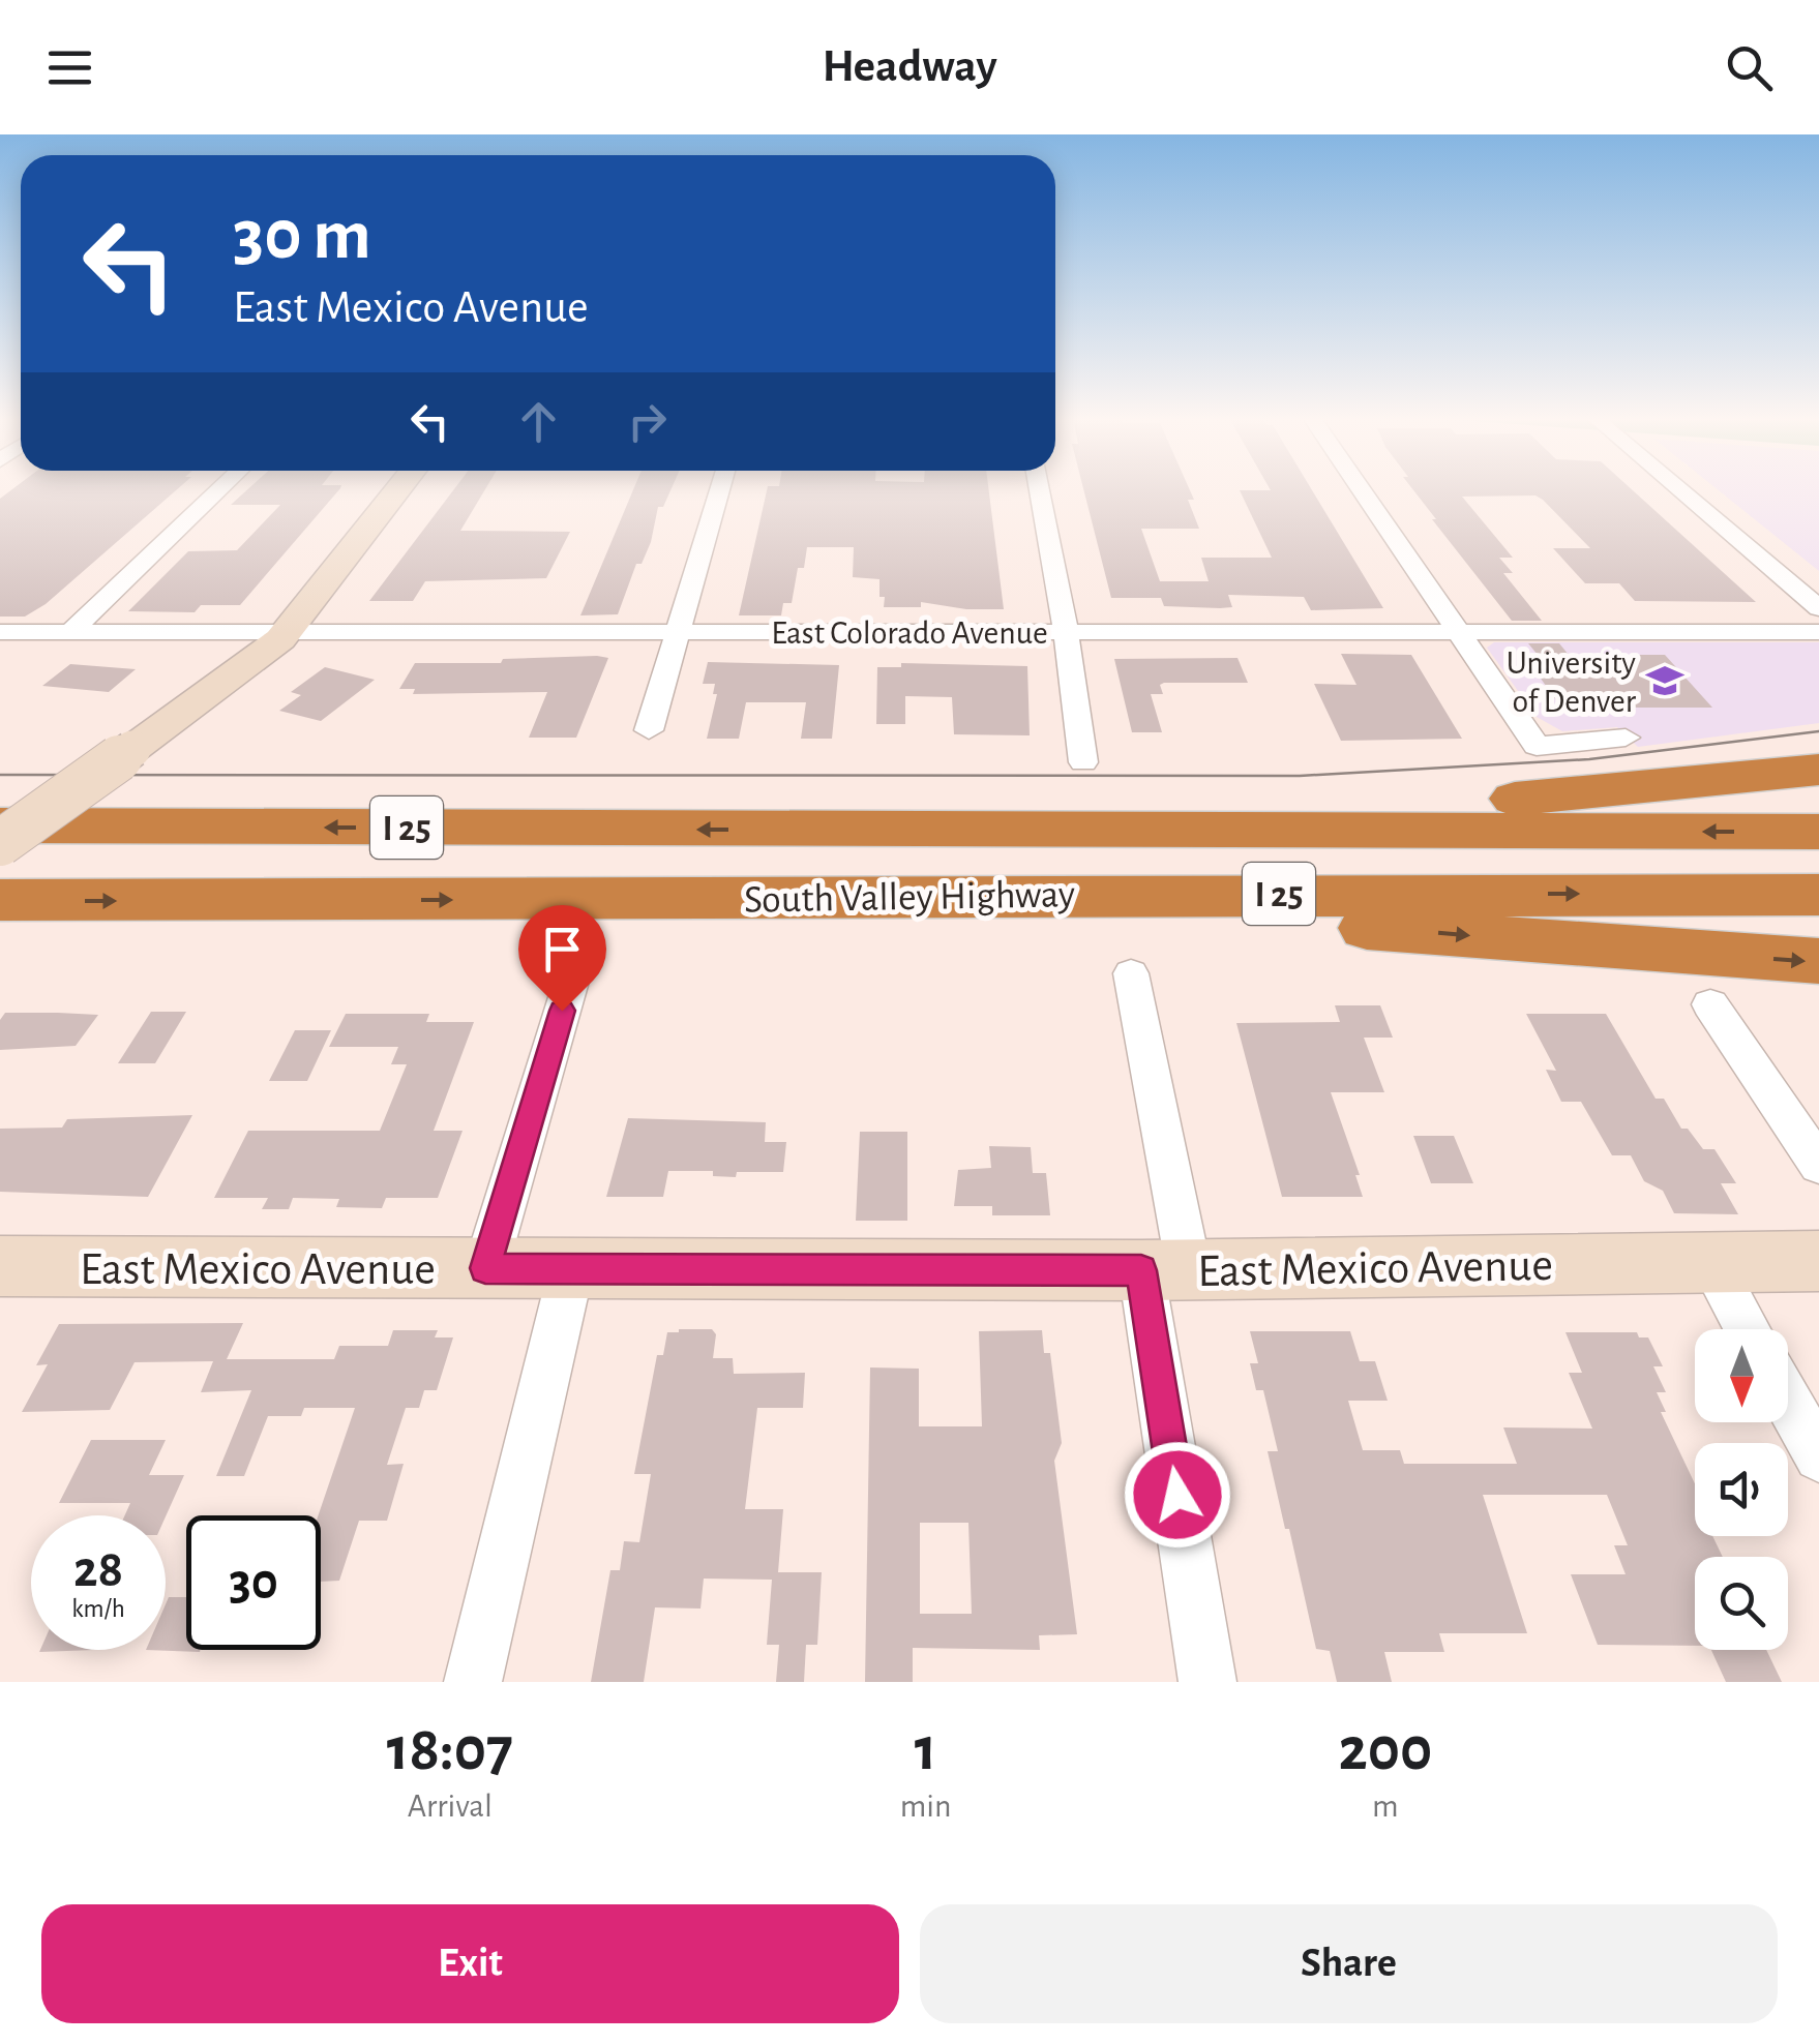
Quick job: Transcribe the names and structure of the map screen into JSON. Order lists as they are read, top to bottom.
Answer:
{
  "streets": {
    "highway": ["I 25", "South Valley Highway"],
    "street": ["East Colorado Avenue", "East Mexico Avenue"]
  },
  "places": {
    "school or university": ["University of Denver"]
  },
  "north": "bottom",
  "page": {
    "header": "Headway",
    "turn": ["30 m", "East Mexico Avenue"],
    "speed": "28 km/h",
    "limit": "30",
    "eta": [
      "18:07",
      "Arrival",
      "1",
      "min",
      "200",
      "m"
    ],
    "buttons": ["Exit", "Share"]
  }
}
